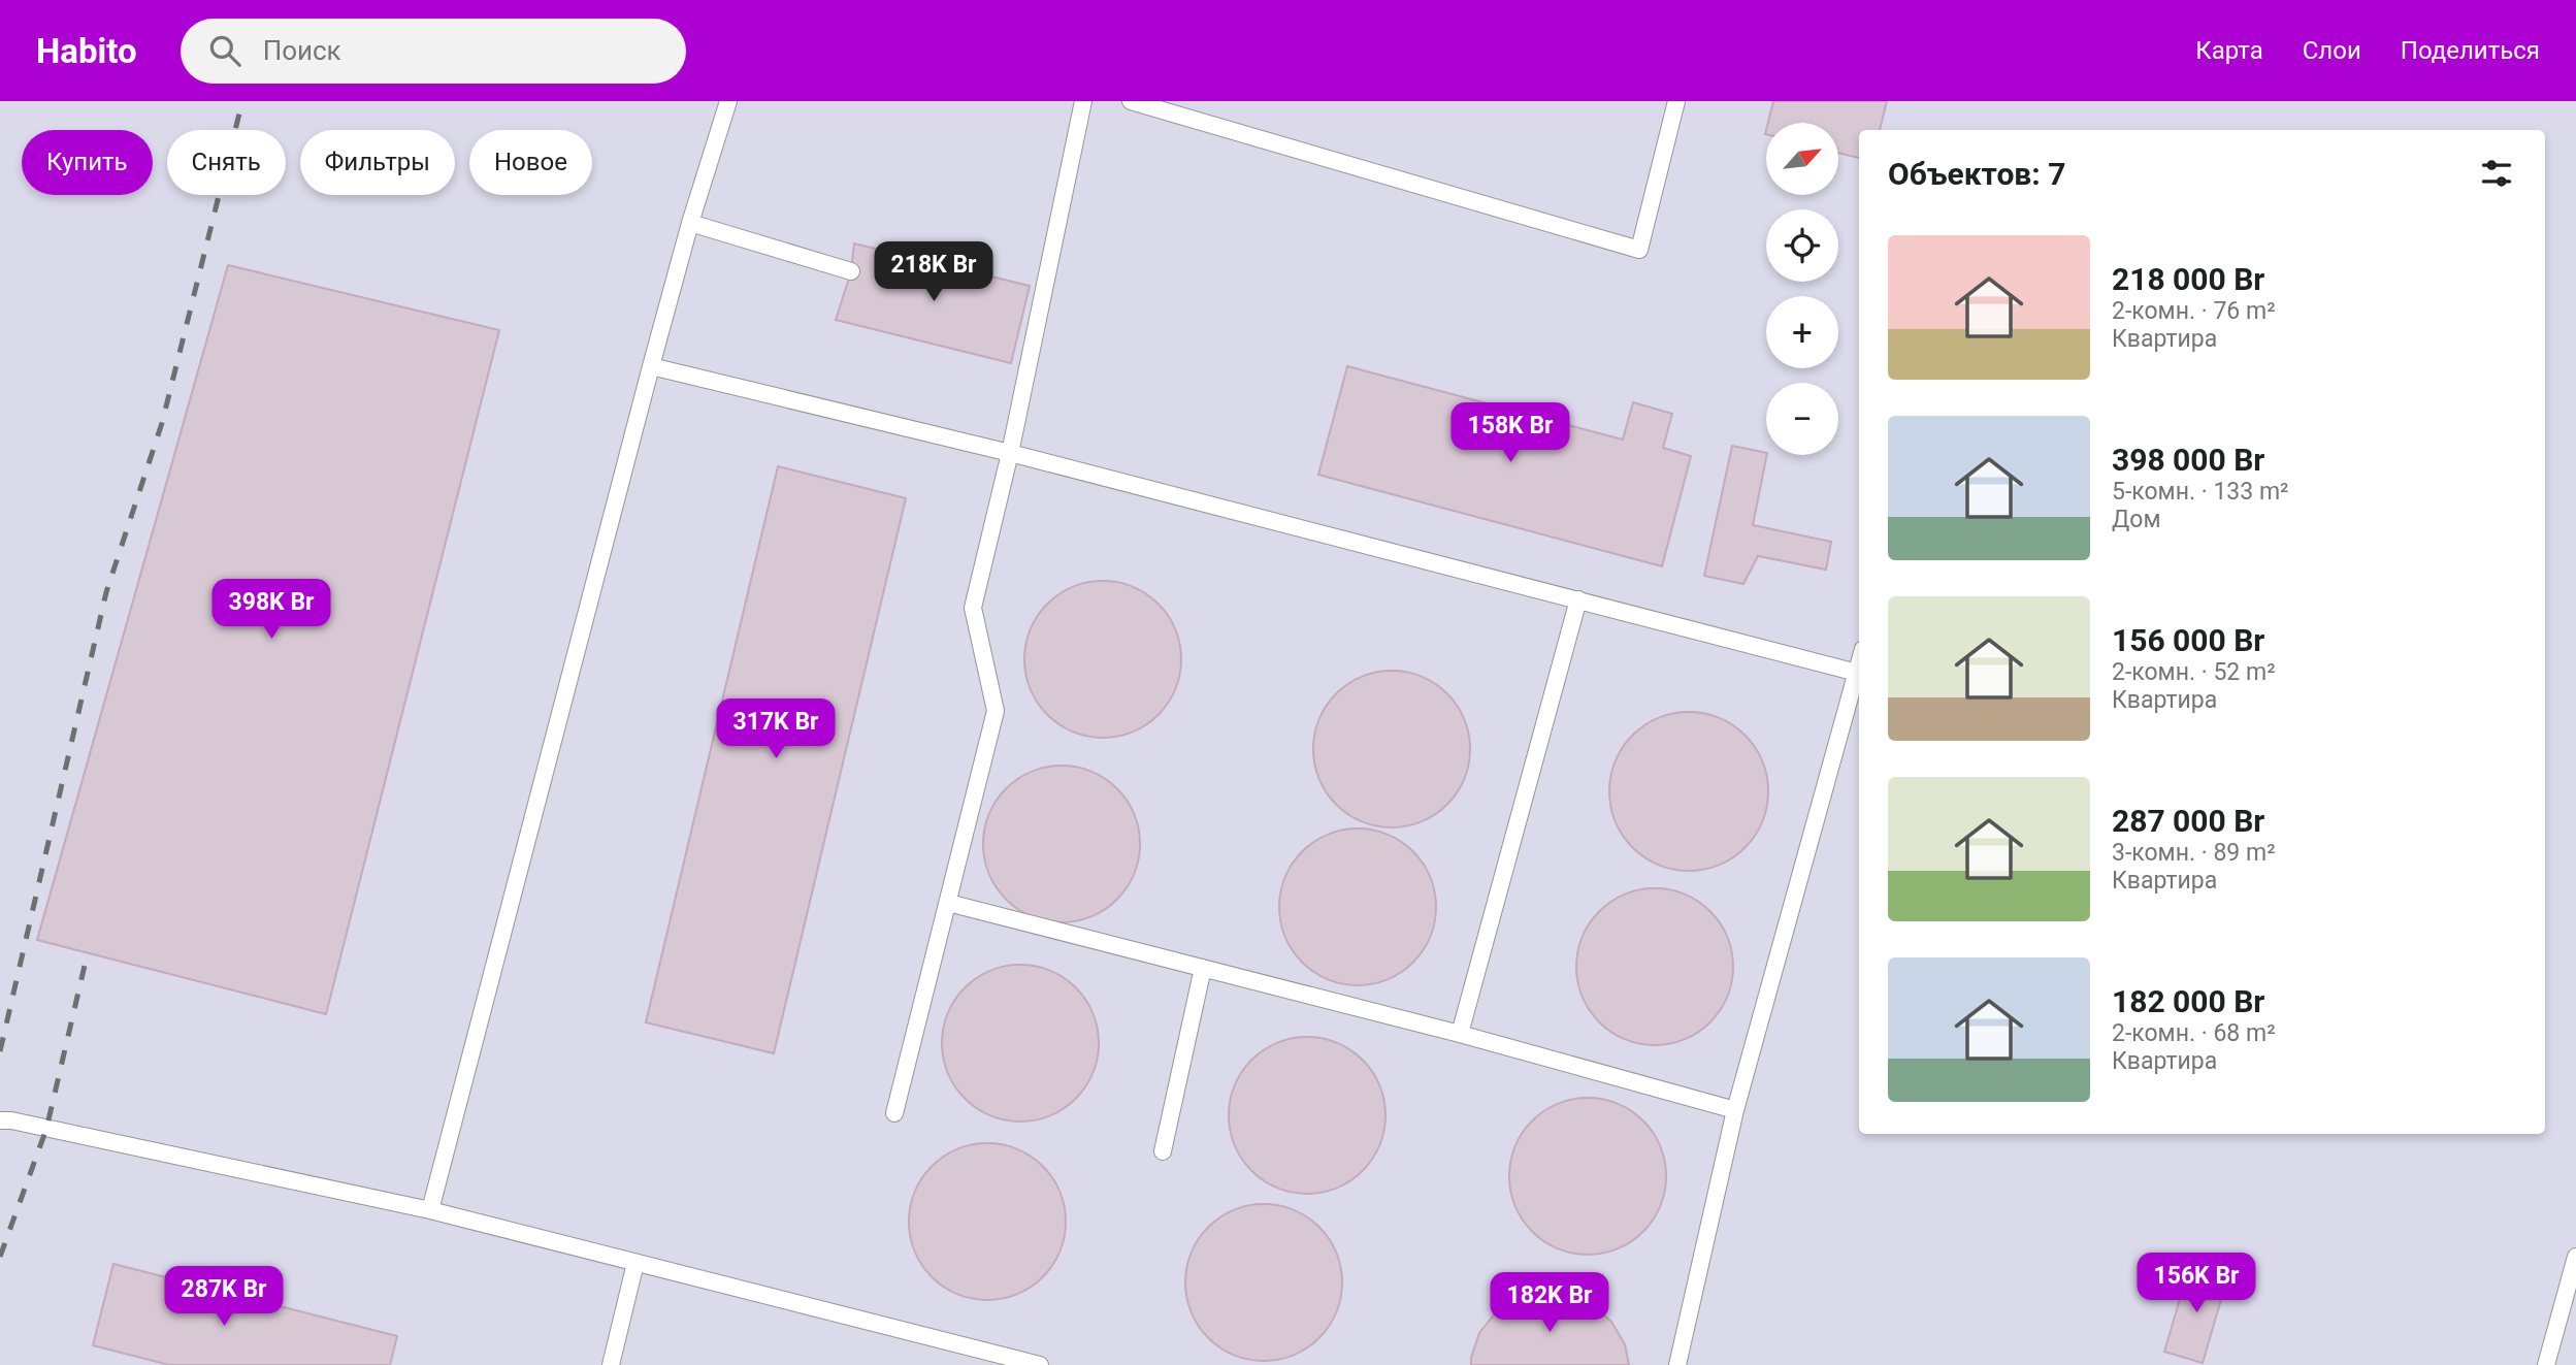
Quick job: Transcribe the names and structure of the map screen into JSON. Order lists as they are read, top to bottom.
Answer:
{
  "north": "top right",
  "page": {
    "header": "Habito",
    "search": "Поиск",
    "nav": ["Карта", "Слои", "Поделиться"],
    "map_buttons": ["+", "−"],
    "chip": [
      "Купить",
      "Снять",
      "Фильтры",
      "Новое"
    ],
    "heading": "Объектов: 7",
    "list": [
      {
        "name": "218 000 Br",
        "note": "2-комн. · 76 m² · Квартира"
      },
      {
        "name": "398 000 Br",
        "note": "5-комн. · 133 m² · Дом"
      },
      {
        "name": "156 000 Br",
        "note": "2-комн. · 52 m² · Квартира"
      },
      {
        "name": "287 000 Br",
        "note": "3-комн. · 89 m² · Квартира"
      },
      {
        "name": "182 000 Br",
        "note": "2-комн. · 68 m² · Квартира"
      }
    ],
    "price": [
      "218K Br",
      "158K Br",
      "398K Br",
      "317K Br",
      "156K Br",
      "287K Br",
      "182K Br"
    ]
  }
}
